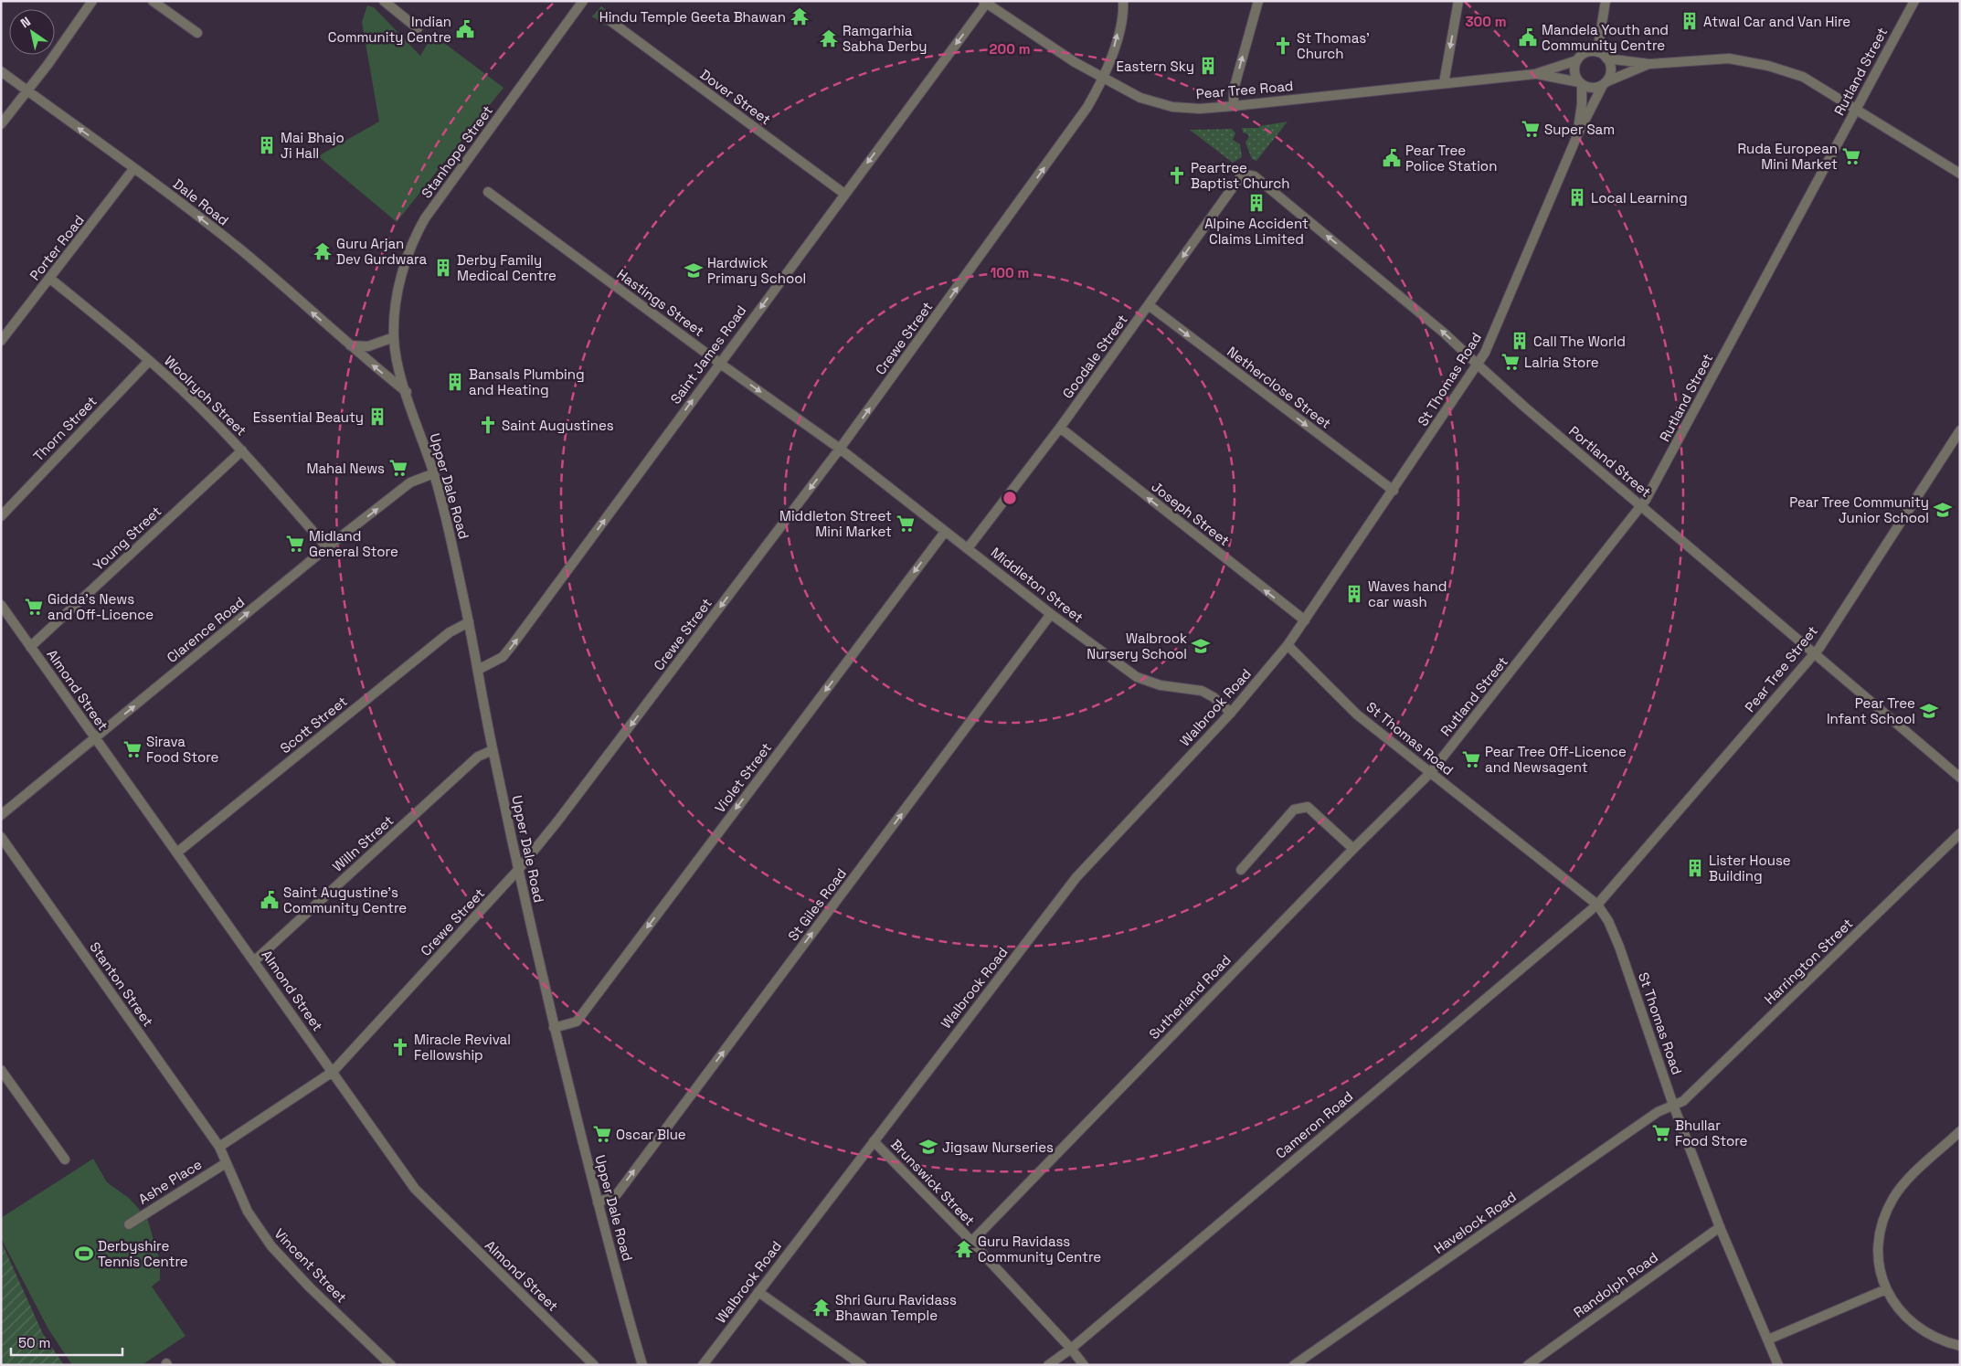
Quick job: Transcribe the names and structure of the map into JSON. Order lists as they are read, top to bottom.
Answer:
{
  "streets": {
    "street": [
      "Rutland Street",
      "Pear Tree Road",
      "Dover Street",
      "Stanhope Street",
      "Dale Road",
      "Porter Road",
      "Hastings Street",
      "Crewe Street",
      "Saint James Road",
      "Goodale Street",
      "St Thomas Road",
      "Netherclose Street",
      "Woolrych Street",
      "Thorn Street",
      "Portland Street",
      "Upper Dale Road",
      "Joseph Street",
      "Young Street",
      "Middleton Street",
      "Clarence Road",
      "Pear Tree Street",
      "Almond Street",
      "Walbrook Road",
      "Scott Street",
      "Violet Street",
      "Willn Street",
      "St Giles Road",
      "Harrington Street",
      "Stanton Street",
      "Sutherland Road",
      "Cameron Road",
      "Ashe Place",
      "Brunswick Street",
      "Havelock Road",
      "Vincent Street",
      "Randolph Road"
    ]
  },
  "crossings": [
    ["Rutland Street", "St Thomas Road"],
    ["Rutland Street", "Portland Street"],
    ["Rutland Street", "Sutherland Road"],
    ["Pear Tree Road", "Crewe Street"],
    ["Pear Tree Road", "Saint James Road"],
    ["Pear Tree Road", "St Thomas Road"],
    ["Dover Street", "Saint James Road"],
    ["Stanhope Street", "Upper Dale Road"],
    ["Dale Road", "Porter Road"],
    ["Dale Road", "Upper Dale Road"],
    ["Porter Road", "Woolrych Street"],
    ["Hastings Street", "Crewe Street"],
    ["Hastings Street", "Saint James Road"],
    ["Hastings Street", "Middleton Street"],
    ["Crewe Street", "Upper Dale Road"],
    ["Crewe Street", "Middleton Street"],
    ["Crewe Street", "Almond Street"],
    ["Crewe Street", "Stanton Street"],
    ["Crewe Street", "Vincent Street"],
    ["Saint James Road", "Upper Dale Road"],
    ["Goodale Street", "Netherclose Street"],
    ["Goodale Street", "Portland Street"],
    ["Goodale Street", "Joseph Street"],
    ["Goodale Street", "Middleton Street"],
    ["St Thomas Road", "Netherclose Street"],
    ["St Thomas Road", "Portland Street"],
    ["St Thomas Road", "Joseph Street"],
    ["St Thomas Road", "Pear Tree Street"],
    ["St Thomas Road", "Walbrook Road"],
    ["St Thomas Road", "Harrington Street"],
    ["St Thomas Road", "Sutherland Road"],
    ["St Thomas Road", "Cameron Road"],
    ["St Thomas Road", "Havelock Road"],
    ["St Thomas Road", "Randolph Road"],
    ["Woolrych Street", "Thorn Street"],
    ["Woolrych Street", "Young Street"],
    ["Woolrych Street", "Clarence Road"],
    ["Portland Street", "Pear Tree Street"],
    ["Upper Dale Road", "Clarence Road"],
    ["Upper Dale Road", "Scott Street"],
    ["Upper Dale Road", "Violet Street"],
    ["Upper Dale Road", "Willn Street"],
    ["Upper Dale Road", "St Giles Road"],
    ["Young Street", "Almond Street"],
    ["Middleton Street", "Walbrook Road"],
    ["Middleton Street", "Violet Street"],
    ["Middleton Street", "St Giles Road"],
    ["Clarence Road", "Almond Street"],
    ["Pear Tree Street", "Cameron Road"],
    ["Almond Street", "Scott Street"],
    ["Almond Street", "Willn Street"],
    ["Walbrook Road", "Brunswick Street"],
    ["Harrington Street", "Havelock Road"],
    ["Stanton Street", "Vincent Street"],
    ["Sutherland Road", "Brunswick Street"],
    ["Cameron Road", "Brunswick Street"],
    ["Ashe Place", "Vincent Street"]
  ],
  "one_way": [
    "Dale Road",
    "Netherclose Street",
    "Joseph Street",
    "Clarence Road",
    "Violet Street",
    "St Giles Road"
  ],
  "places": {
    "temple": [
      "Hindu Temple Geeta Bhawan",
      "Ramgarhia Sabha Derby",
      "Guru Arjan Dev Gurdwara",
      "Guru Ravidass Community Centre",
      "Shri Guru Ravidass Bhawan Temple"
    ],
    "building": [
      "Atwal Car and Van Hire",
      "Eastern Sky",
      "Mai Bhajo Ji Hall",
      "Local Learning",
      "Alpine Accident Claims Limited",
      "Derby Family Medical Centre",
      "Call The World",
      "Bansals Plumbing and Heating",
      "Essential Beauty",
      "Waves hand car wash",
      "Lister House Building"
    ],
    "public building": [
      "Indian Community Centre",
      "Mandela Youth and Community Centre",
      "Pear Tree Police Station",
      "Saint Augustine's Community Centre"
    ],
    "church": [
      "St Thomas' Church",
      "Peartree Baptist Church",
      "Saint Augustines",
      "Miracle Revival Fellowship"
    ],
    "supermarket": [
      "Super Sam",
      "Ruda European Mini Market",
      "Lalria Store",
      "Mahal News",
      "Middleton Street Mini Market",
      "Midland General Store",
      "Gidda's News and Off-Licence",
      "Sirava Food Store",
      "Pear Tree Off-Licence and Newsagent",
      "Bhullar Food Store",
      "Oscar Blue"
    ],
    "school or university": [
      "Hardwick Primary School",
      "Pear Tree Community Junior School",
      "Walbrook Nursery School",
      "Pear Tree Infant School",
      "Jigsaw Nurseries"
    ],
    "sports": ["Derbyshire Tennis Centre"]
  },
  "scale_bar": "50 m",
  "north": "top left",
  "rings": ["300 m", "200 m", "100 m"]
}
